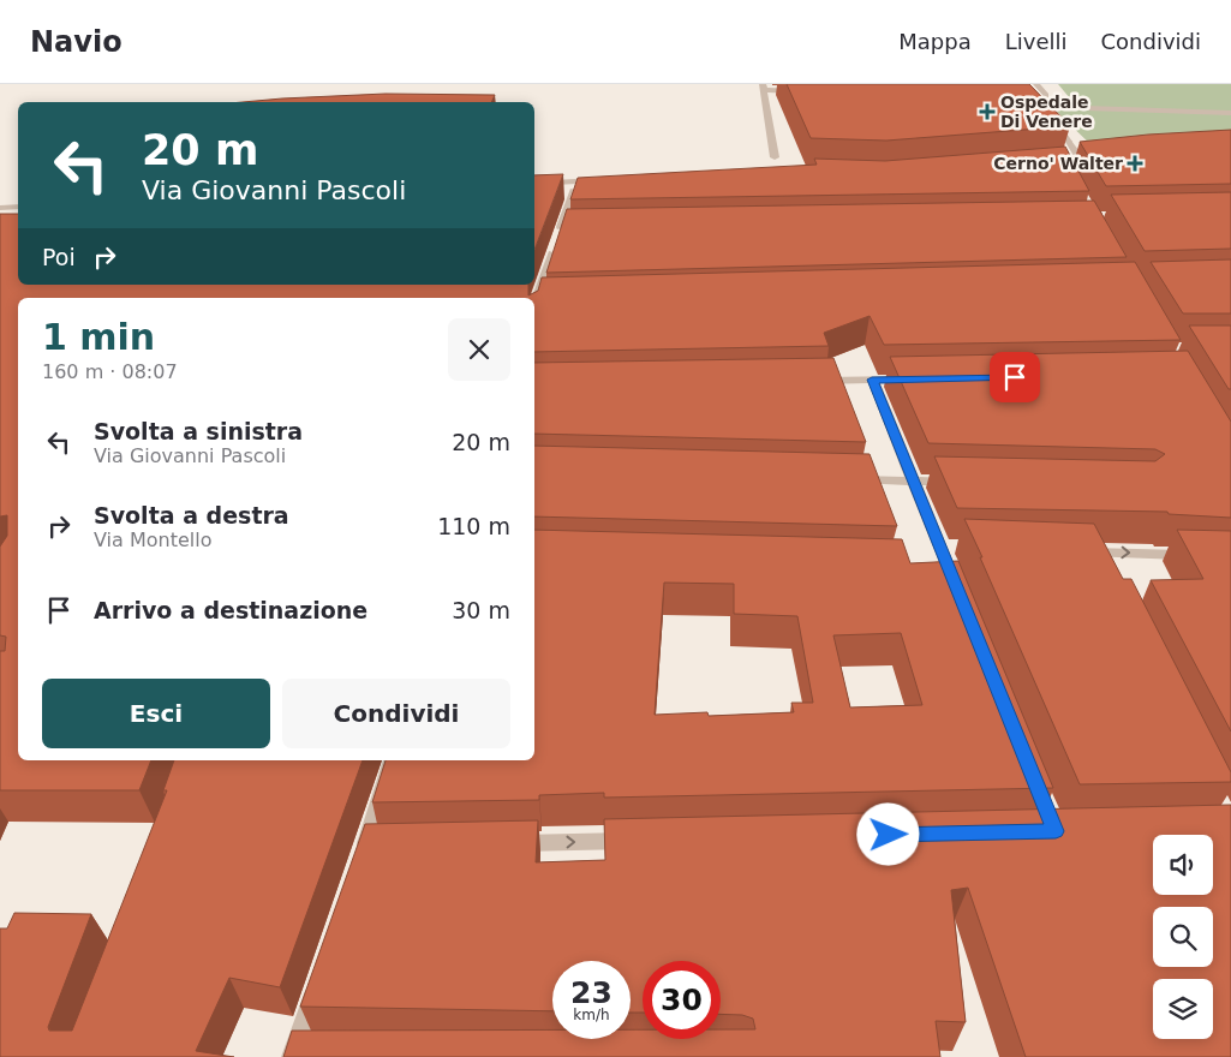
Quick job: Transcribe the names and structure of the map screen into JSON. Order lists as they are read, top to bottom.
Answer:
{
  "places": {
    "health": ["Ospedale Di Venere", "Cerno' Walter"]
  },
  "page": {
    "header": "Navio",
    "nav": ["Mappa", "Livelli", "Condividi"],
    "turn": ["20 m", "Via Giovanni Pascoli"],
    "then": "Poi",
    "heading": ["1 min", "160 m · 08:07"],
    "list": [
      {
        "name": "Svolta a sinistra",
        "note": "Via Giovanni Pascoli",
        "value": "20 m"
      },
      {
        "name": "Svolta a destra",
        "note": "Via Montello",
        "value": "110 m"
      },
      {
        "name": "Arrivo a destinazione",
        "value": "30 m"
      }
    ],
    "buttons": ["Esci", "Condividi"],
    "speed": "23 km/h",
    "limit": "30"
  }
}
